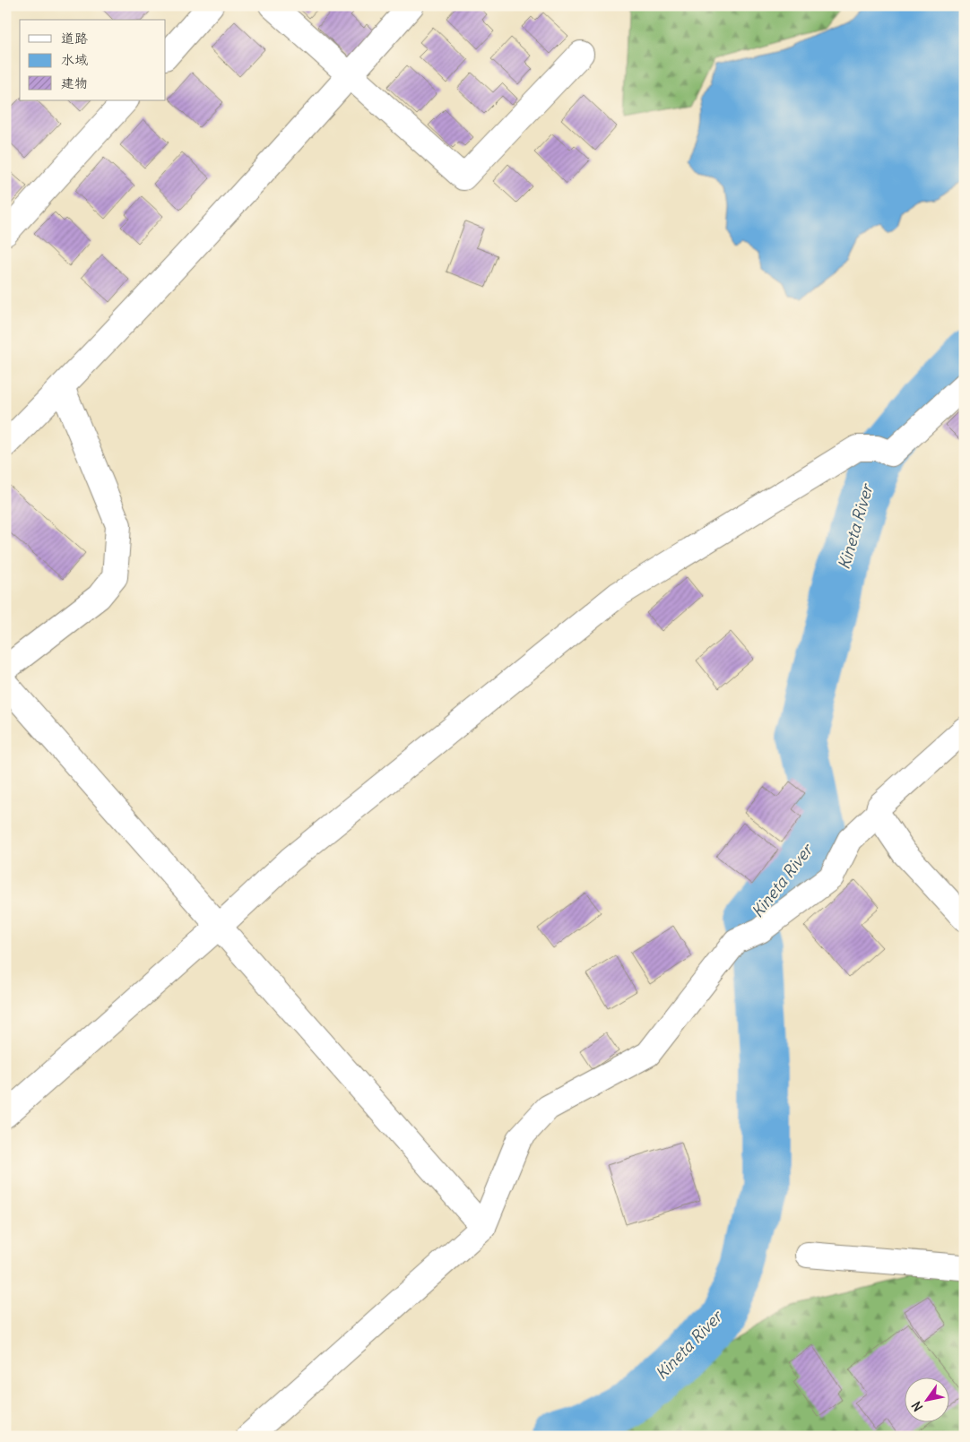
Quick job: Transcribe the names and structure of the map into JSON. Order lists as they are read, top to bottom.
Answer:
{
  "water": ["Kineta River"],
  "legend": ["道路", "水域", "建物"],
  "north": "bottom left"
}
